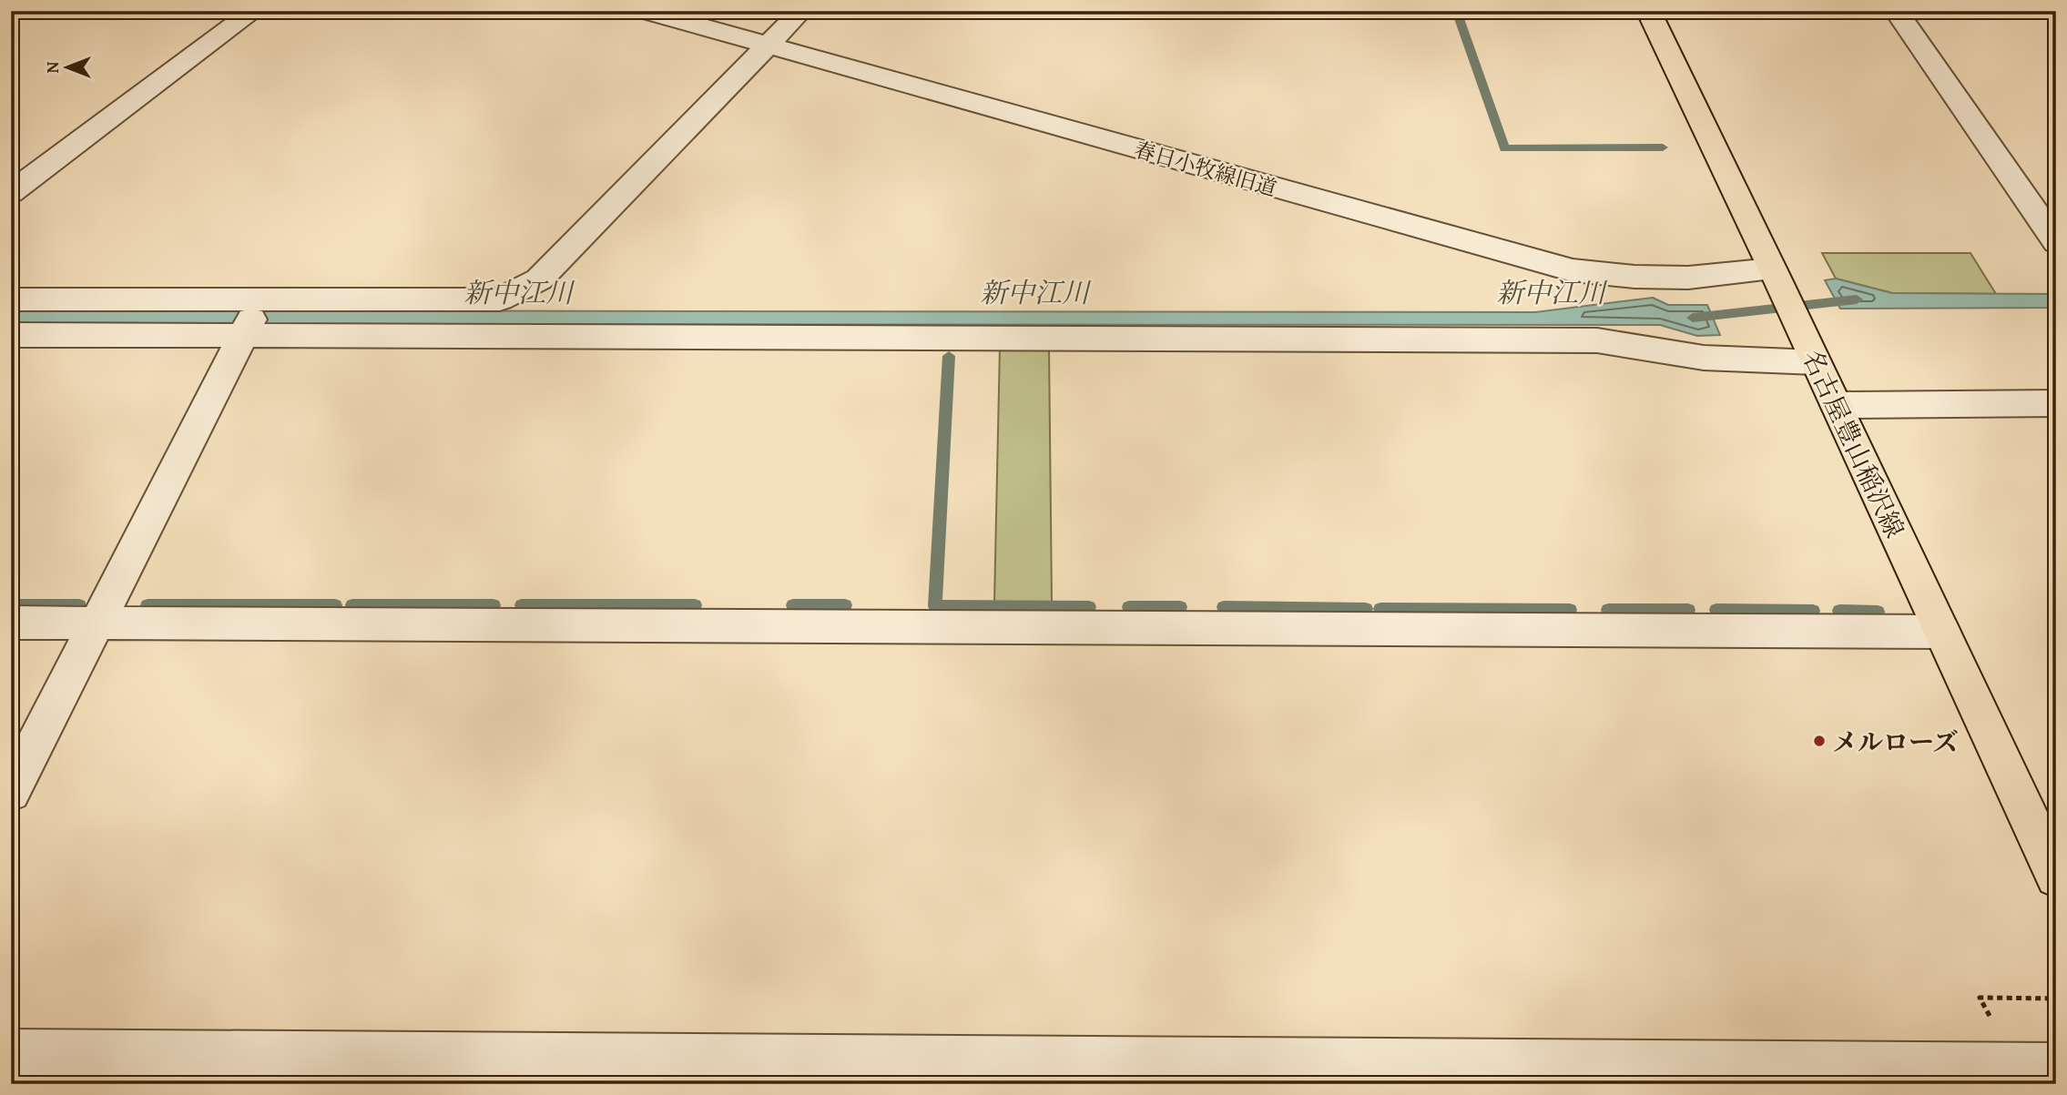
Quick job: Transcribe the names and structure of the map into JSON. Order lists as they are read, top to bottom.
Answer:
{
  "streets": {
    "main road": ["名古屋豊山稲沢線"],
    "street": ["春日小牧線旧道"]
  },
  "crossings": [
    ["春日小牧線旧道", "名古屋豊山稲沢線"]
  ],
  "water": ["新中江川"],
  "places": ["メルローズ"],
  "north": "left"
}
